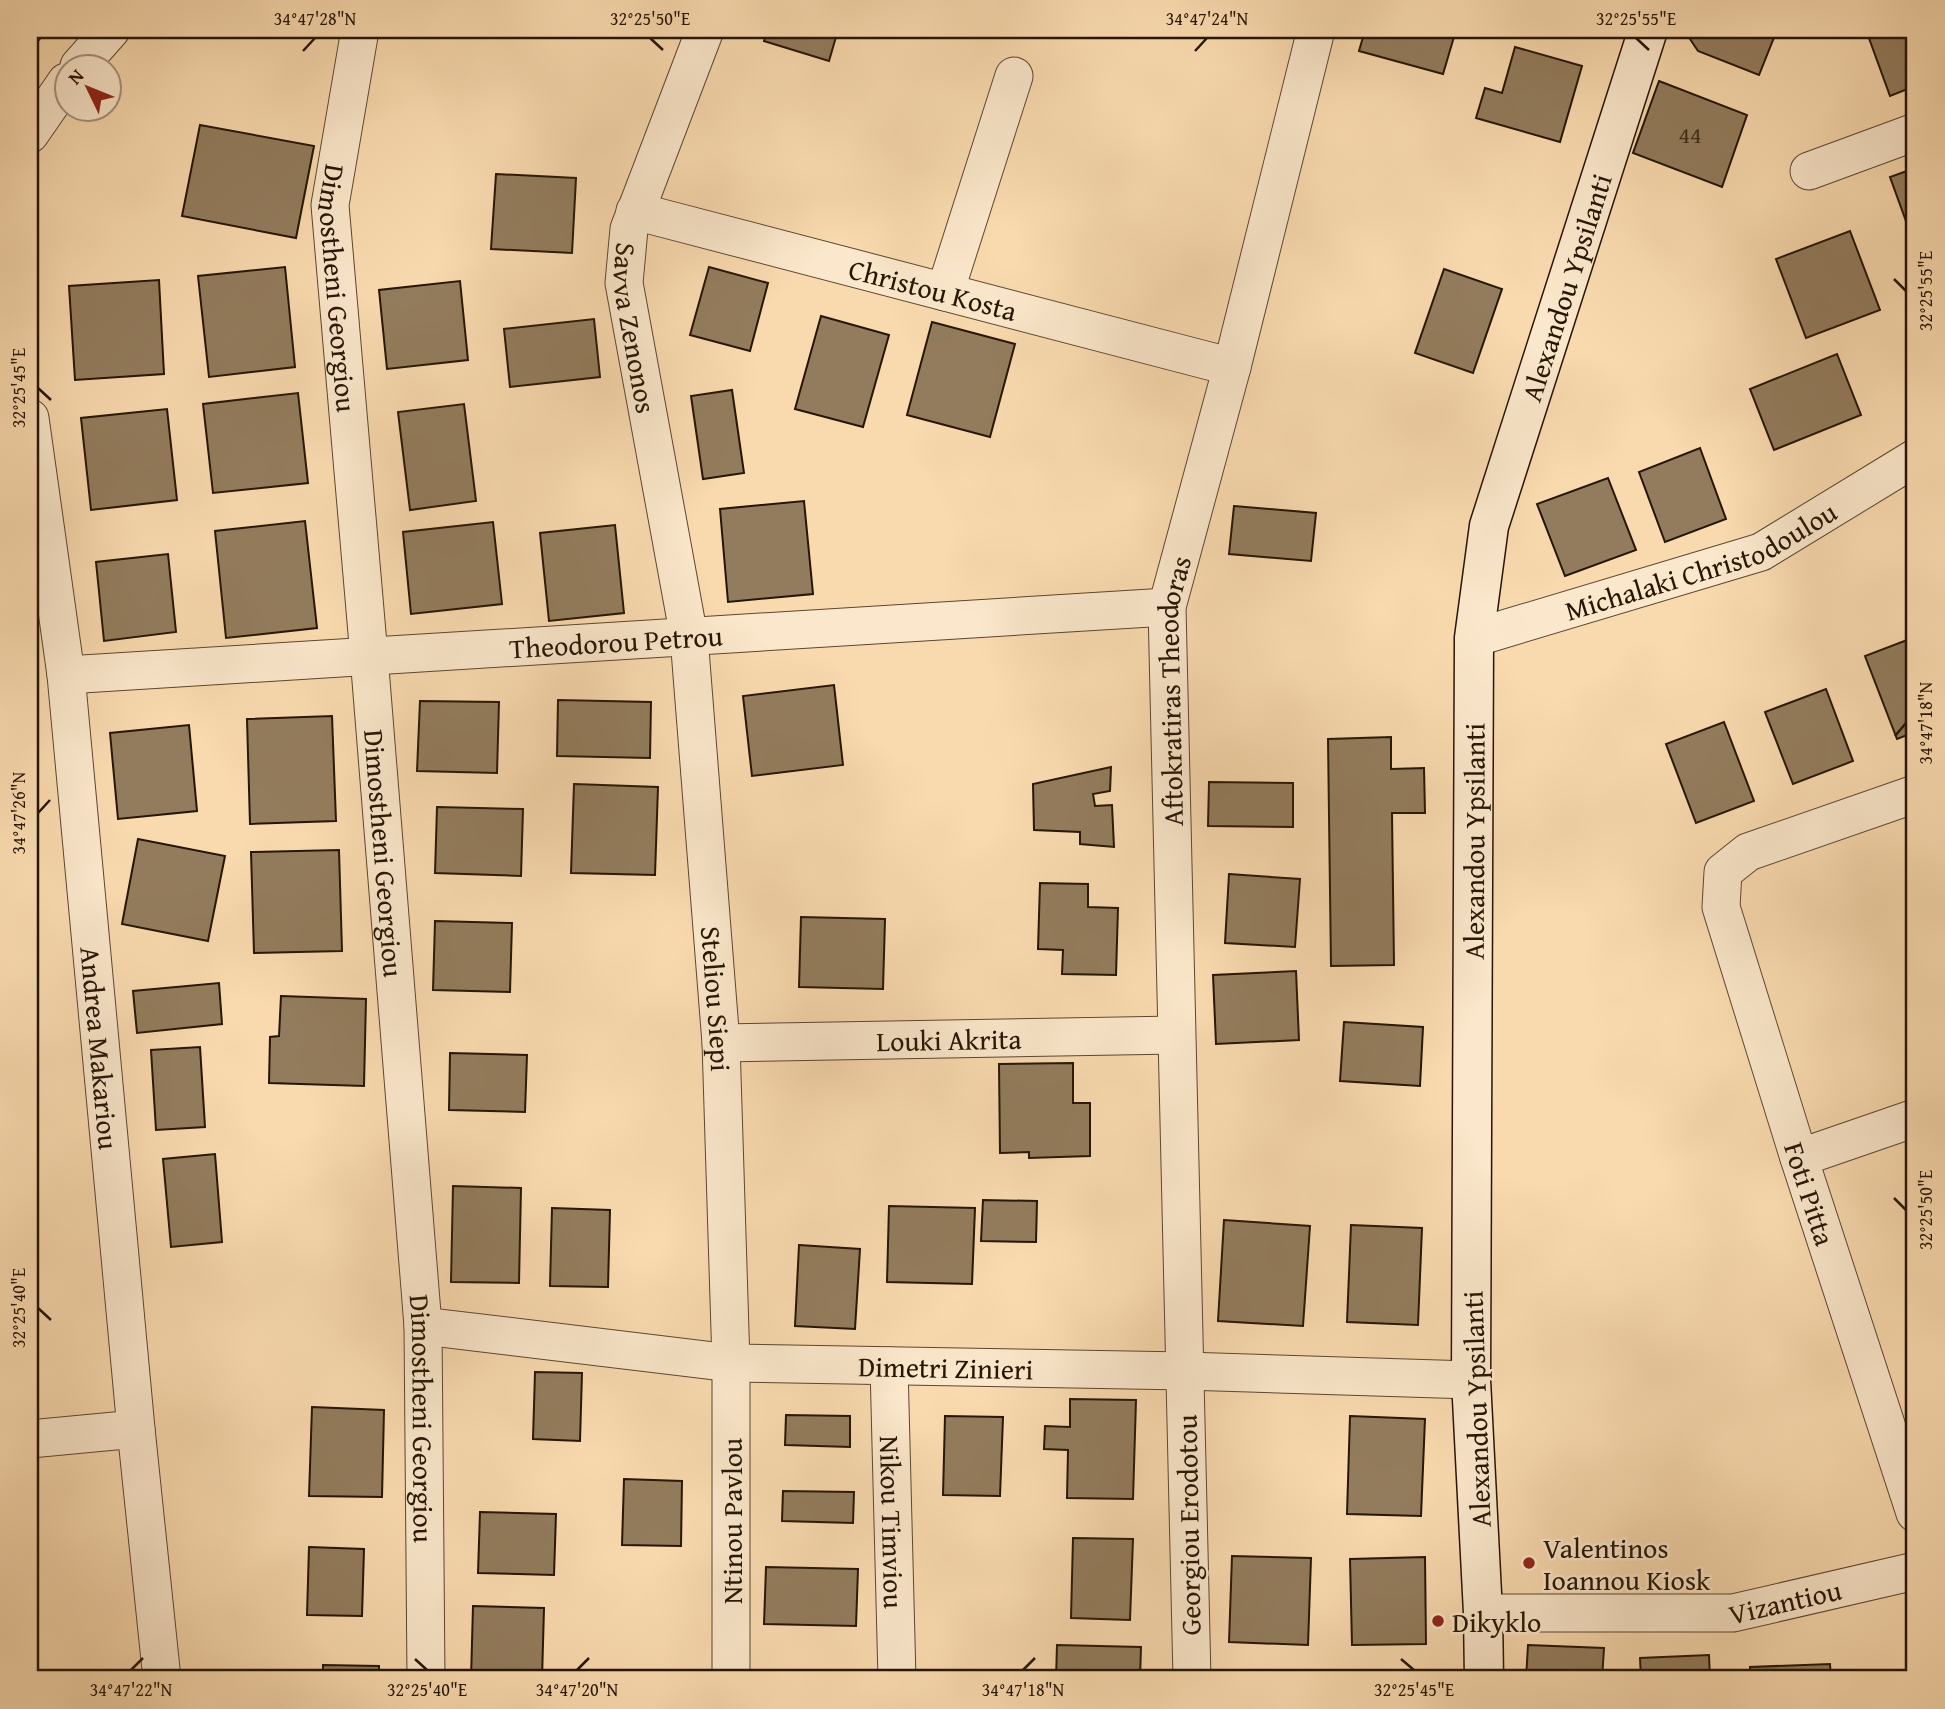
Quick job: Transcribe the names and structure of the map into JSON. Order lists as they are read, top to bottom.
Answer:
{
  "streets": {
    "main road": ["Alexandou Ypsilanti"],
    "street": [
      "Dimostheni Georgiou",
      "Christou Kosta",
      "Savva Zenonos",
      "Michalaki Christodoulou",
      "Theodorou Petrou",
      "Aftokratiras Theodoras",
      "Steliou Siepi",
      "Louki Akrita",
      "Andrea Makariou",
      "Foti Pitta",
      "Dimetri Zinieri",
      "Ntinou Pavlou",
      "Nikou Timviou",
      "Georgiou Erodotou",
      "Vizantiou"
    ]
  },
  "crossings": [
    ["Dimostheni Georgiou", "Theodorou Petrou"],
    ["Dimostheni Georgiou", "Dimetri Zinieri"],
    ["Alexandou Ypsilanti", "Michalaki Christodoulou"],
    ["Alexandou Ypsilanti", "Dimetri Zinieri"],
    ["Alexandou Ypsilanti", "Vizantiou"],
    ["Christou Kosta", "Savva Zenonos"],
    ["Christou Kosta", "Aftokratiras Theodoras"],
    ["Savva Zenonos", "Theodorou Petrou"],
    ["Savva Zenonos", "Steliou Siepi"],
    ["Theodorou Petrou", "Aftokratiras Theodoras"],
    ["Theodorou Petrou", "Steliou Siepi"],
    ["Theodorou Petrou", "Andrea Makariou"],
    ["Aftokratiras Theodoras", "Louki Akrita"],
    ["Aftokratiras Theodoras", "Dimetri Zinieri"],
    ["Aftokratiras Theodoras", "Georgiou Erodotou"],
    ["Steliou Siepi", "Louki Akrita"],
    ["Steliou Siepi", "Dimetri Zinieri"],
    ["Steliou Siepi", "Ntinou Pavlou"],
    ["Dimetri Zinieri", "Ntinou Pavlou"],
    ["Dimetri Zinieri", "Nikou Timviou"],
    ["Dimetri Zinieri", "Georgiou Erodotou"]
  ],
  "places": ["Valentinos Ioannou Kiosk", "Dikyklo"],
  "house_numbers": ["44"],
  "north": "top left",
  "coordinates": [
    "34°47'28\"N",
    "32°25'50\"E",
    "34°47'24\"N",
    "32°25'55\"E",
    "32°25'45\"E",
    "34°47'18\"N",
    "34°47'26\"N",
    "32°25'40\"E",
    "34°47'22\"N",
    "34°47'20\"N"
  ]
}
